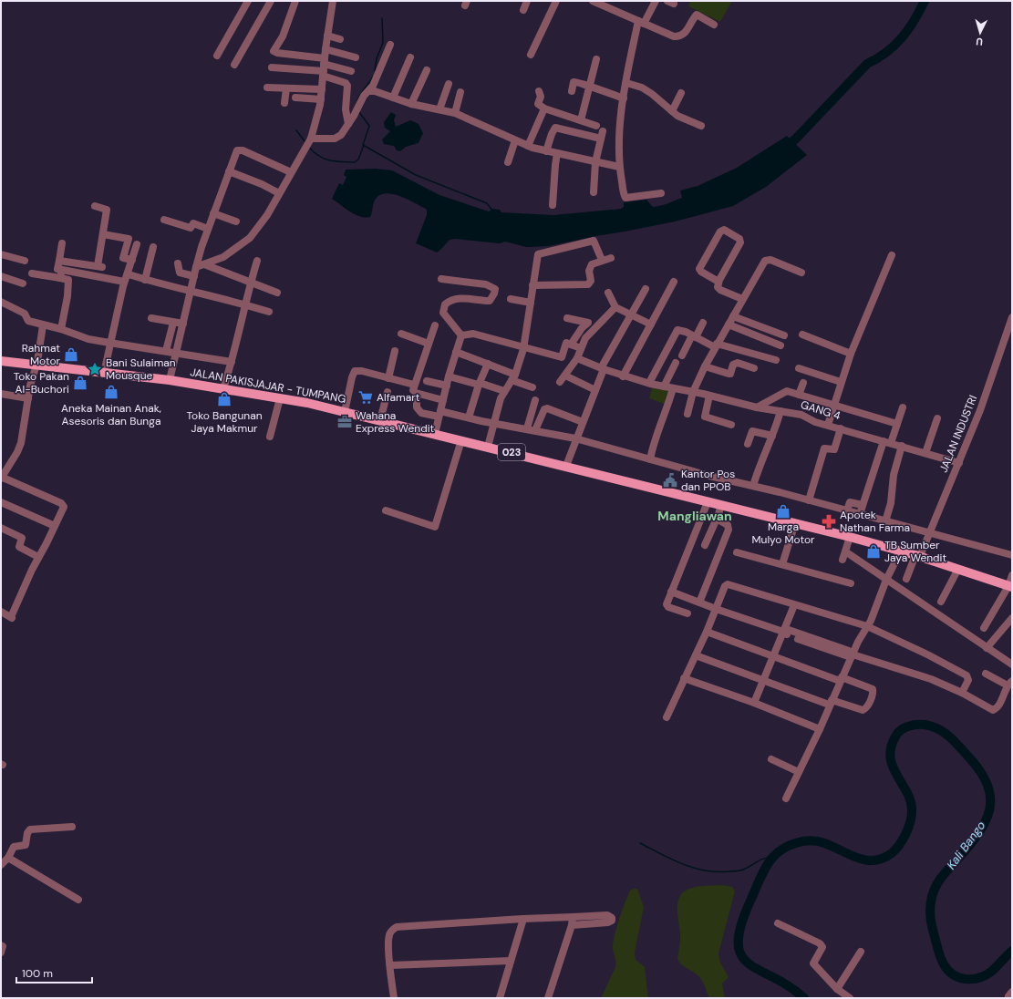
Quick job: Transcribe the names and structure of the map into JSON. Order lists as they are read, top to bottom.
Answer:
{
  "streets": {
    "main road": ["JALAN PAKISJAJAR - TUMPANG", "023"],
    "street": ["GANG 4", "JALAN INDUSTRI"]
  },
  "crossings": [
    ["JALAN PAKISJAJAR - TUMPANG", "JALAN INDUSTRI"],
    ["GANG 4", "JALAN INDUSTRI"]
  ],
  "districts": ["Mangliawan"],
  "water": ["Kali Bango"],
  "places": {
    "shop": [
      "Rahmat Motor",
      "Toko Pakan Al-Buchori",
      "Aneka Mainan Anak, Asesoris dan Bunga",
      "Toko Bangunan Jaya Makmur",
      "Marga Mulyo Motor",
      "TB Sumber Jaya Wendit"
    ],
    "place": ["Bani Sulaiman Mousque"],
    "supermarket": ["Alfamart"],
    "office": ["Wahana Express Wendit"],
    "public building": ["Kantor Pos dan PPOB"],
    "pharmacy": ["Apotek Nathan Farma"]
  },
  "scale_bar": "100 m",
  "north": "bottom"
}
